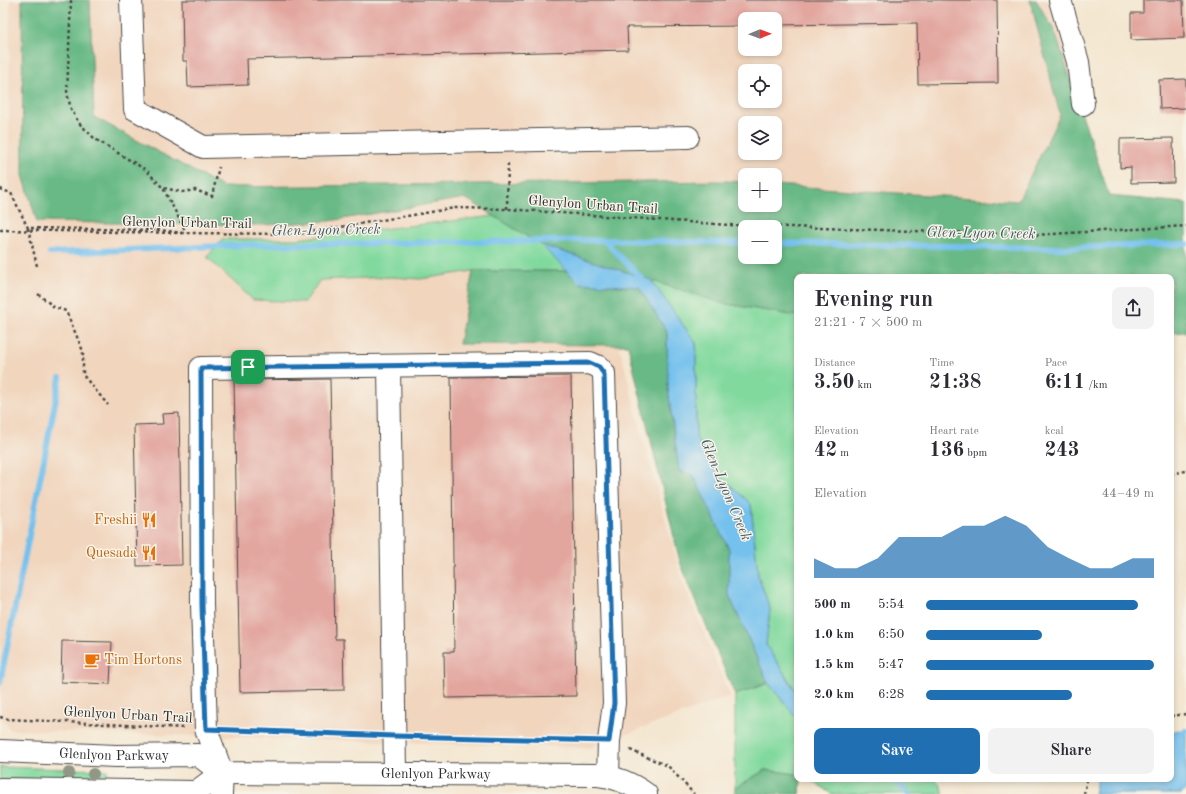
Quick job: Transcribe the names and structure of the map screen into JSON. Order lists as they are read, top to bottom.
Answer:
{
  "streets": {
    "street": ["Glenlyon Parkway"],
    "path": ["Glenylon Urban Trail", "Glenlyon Urban Trail"]
  },
  "water": ["Glen-Lyon Creek"],
  "places": {
    "restaurant": ["Freshii", "Quesada"],
    "cafe": ["Tim Hortons"]
  },
  "north": "right",
  "page": {
    "map_buttons": ["+", "−"],
    "heading": ["Evening run", "21:21 · 7 × 500 m"],
    "stats": [
      ["Distance", "3.50 km"],
      ["Time", "21:38"],
      ["Pace", "6:11 /km"],
      ["Elevation", "42 m"],
      ["Heart rate", "136 bpm"],
      ["kcal", "243"]
    ],
    "chart": ["Elevation", "44–49 m"],
    "list": [
      {
        "name": "500 m",
        "note": "5:54"
      },
      {
        "name": "1.0 km",
        "note": "6:50"
      },
      {
        "name": "1.5 km",
        "note": "5:47"
      },
      {
        "name": "2.0 km",
        "note": "6:28"
      }
    ],
    "buttons": ["Save", "Share"]
  }
}
